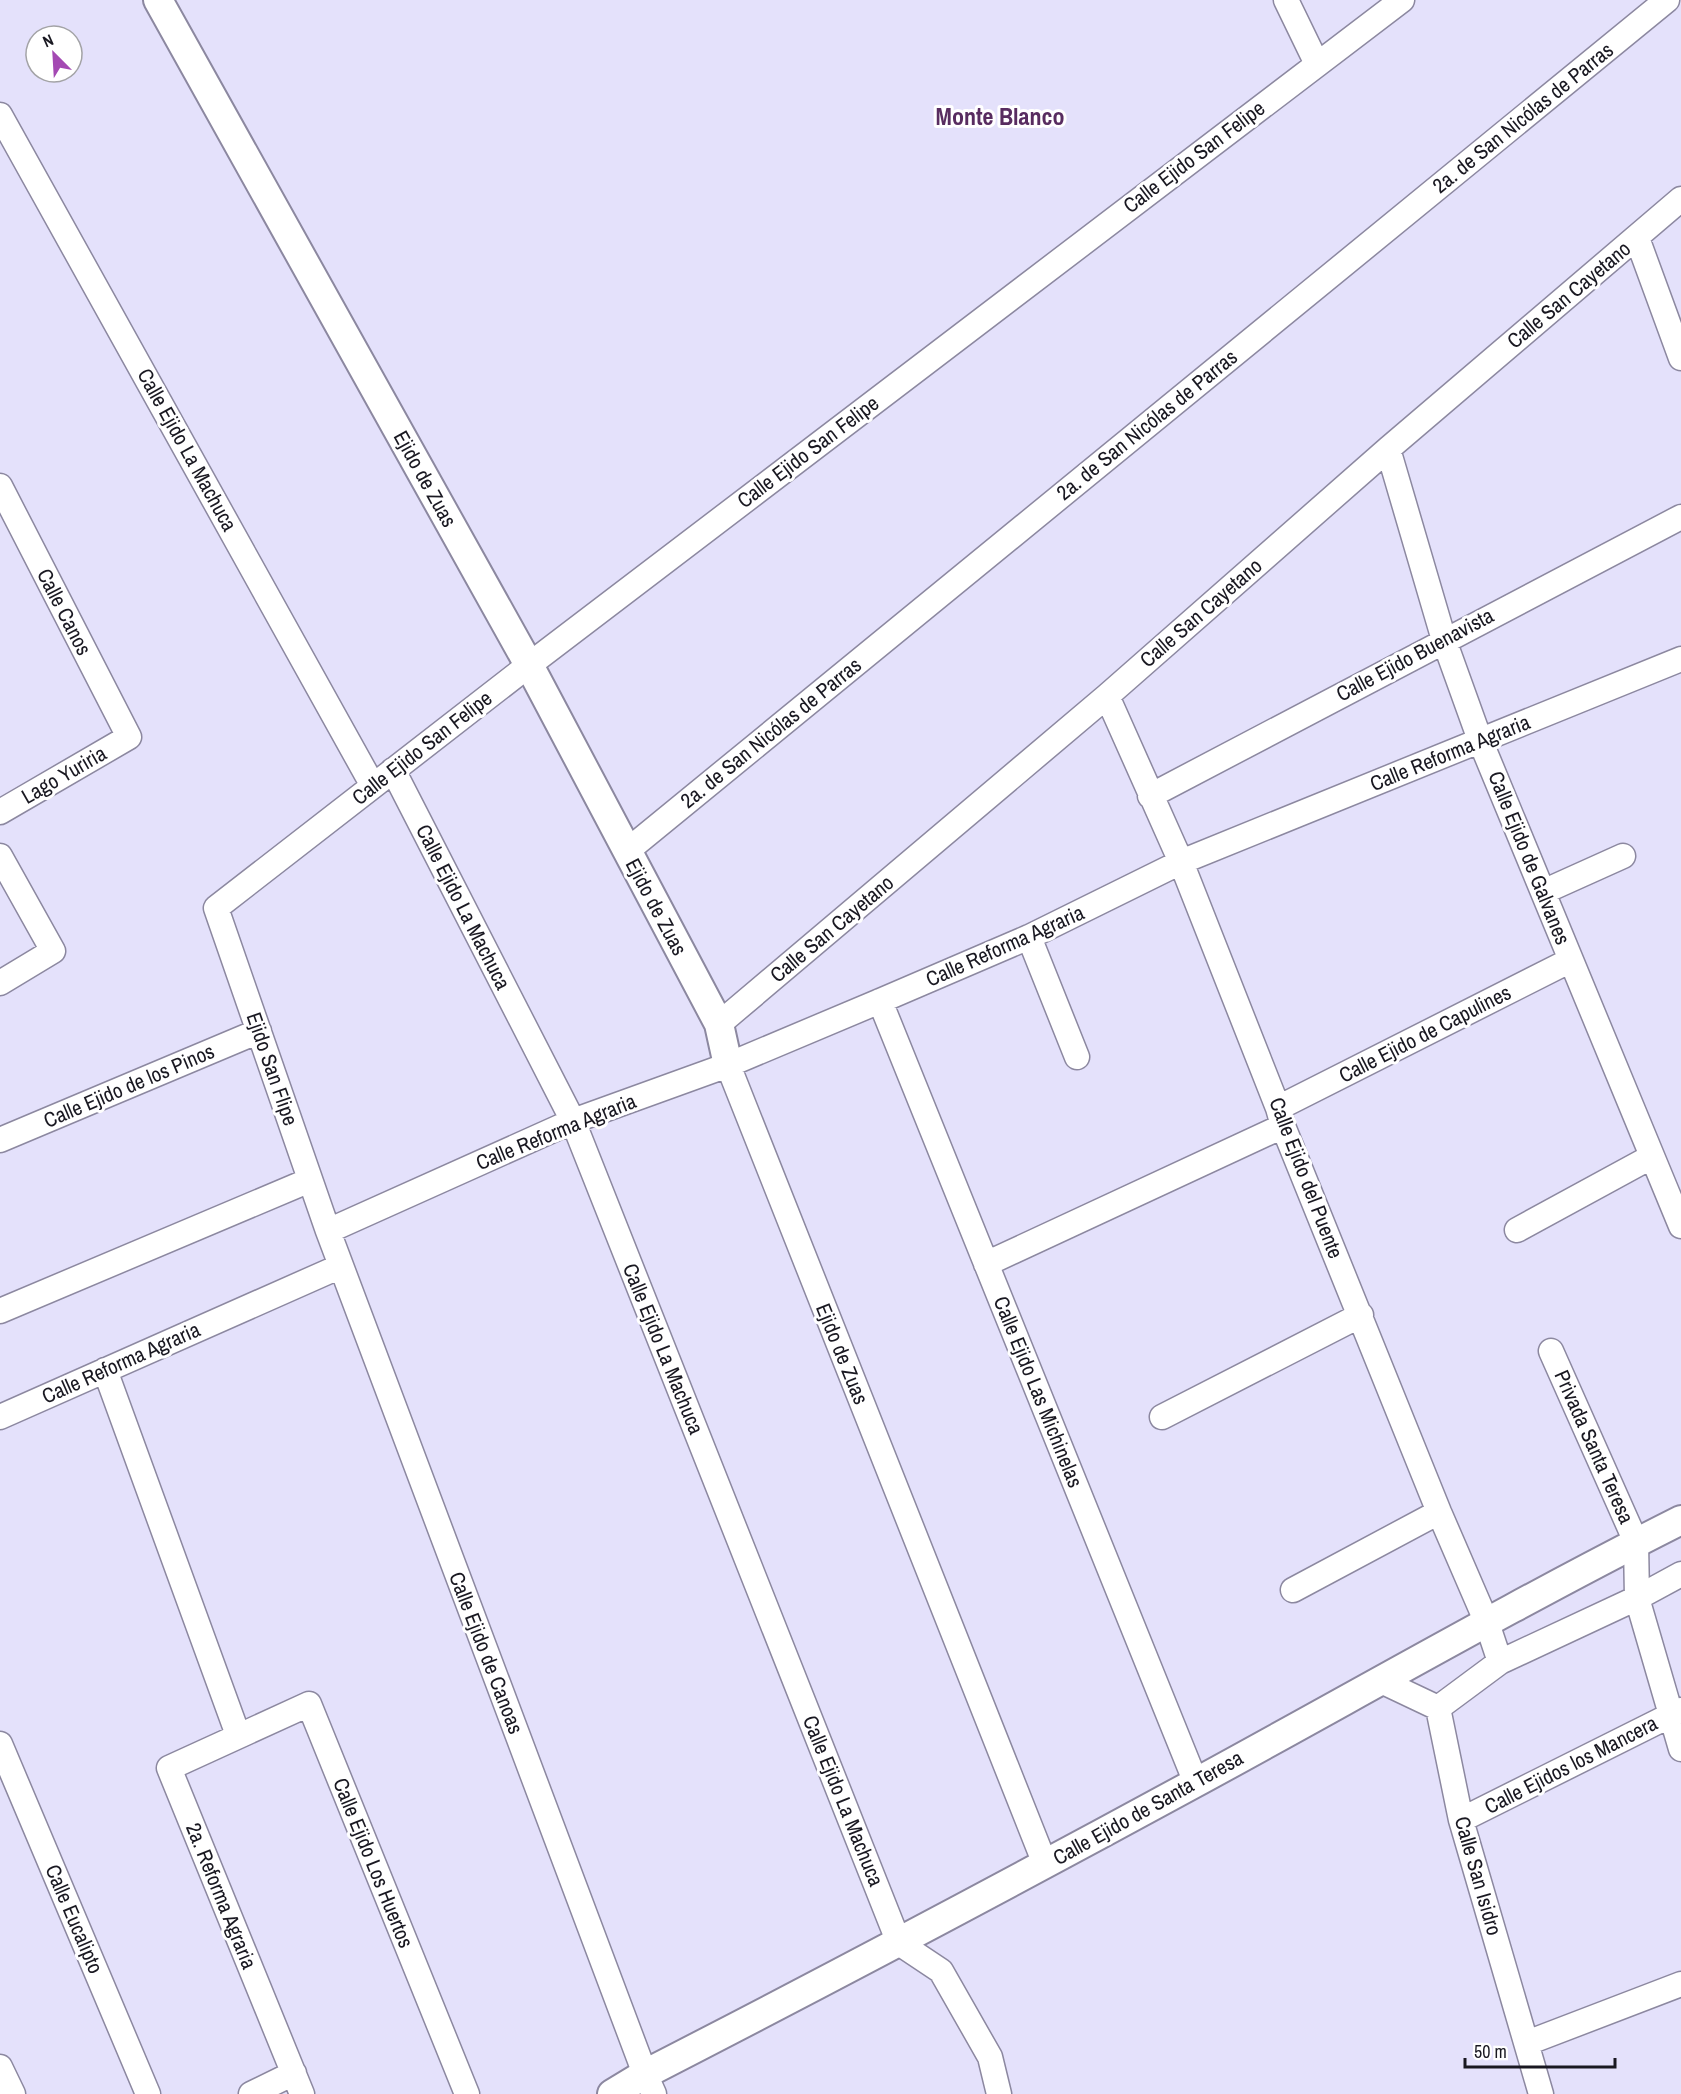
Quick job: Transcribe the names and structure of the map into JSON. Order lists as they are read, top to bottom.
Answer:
{
  "streets": {
    "street": [
      "2a. de San Nicólas de Parras",
      "Calle Ejido San Felipe",
      "Calle San Cayetano",
      "Calle Ejido La Machuca",
      "Ejido de Zuas",
      "Calle Canos",
      "Calle Ejido Buenavista",
      "Calle Reforma Agraria",
      "Lago Yuriria",
      "Calle Ejido de Galvanes",
      "Calle Ejido de Capulines",
      "Ejido San Flipe",
      "Calle Ejido de los Pinos",
      "Calle Ejido del Puente",
      "Calle Ejido Las Michinelas",
      "Privada Santa Teresa",
      "Calle Ejido de Canoas",
      "Calle Ejidos los Mancera",
      "Calle Ejido de Santa Teresa",
      "Calle Ejido Los Huertos",
      "Calle San Isidro",
      "2a. Reforma Agraria",
      "Calle Eucalipto"
    ]
  },
  "crossings": [
    ["2a. de San Nicólas de Parras", "Ejido de Zuas"],
    ["Calle Ejido San Felipe", "Calle Ejido La Machuca"],
    ["Calle Ejido San Felipe", "Ejido de Zuas"],
    ["Calle Ejido San Felipe", "Ejido San Flipe"],
    ["Calle San Cayetano", "Ejido de Zuas"],
    ["Calle San Cayetano", "Calle Ejido de Galvanes"],
    ["Calle San Cayetano", "Calle Ejido del Puente"],
    ["Calle Ejido La Machuca", "Calle Reforma Agraria"],
    ["Calle Ejido La Machuca", "Calle Ejido de Santa Teresa"],
    ["Ejido de Zuas", "Calle Reforma Agraria"],
    ["Ejido de Zuas", "Calle Ejido de Santa Teresa"],
    ["Calle Canos", "Lago Yuriria"],
    ["Calle Ejido Buenavista", "Calle Ejido de Galvanes"],
    ["Calle Ejido Buenavista", "Calle Ejido del Puente"],
    ["Calle Reforma Agraria", "Calle Ejido de Galvanes"],
    ["Calle Reforma Agraria", "Ejido San Flipe"],
    ["Calle Reforma Agraria", "Calle Ejido del Puente"],
    ["Calle Reforma Agraria", "Calle Ejido Las Michinelas"],
    ["Calle Reforma Agraria", "Calle Ejido de Canoas"],
    ["Calle Ejido de Galvanes", "Calle Ejido de Capulines"],
    ["Calle Ejido de Capulines", "Calle Ejido del Puente"],
    ["Calle Ejido de Capulines", "Calle Ejido Las Michinelas"],
    ["Ejido San Flipe", "Calle Ejido de los Pinos"],
    ["Ejido San Flipe", "Calle Ejido de Canoas"],
    ["Calle Ejido del Puente", "Calle Ejido de Santa Teresa"],
    ["Calle Ejido Las Michinelas", "Calle Ejido de Santa Teresa"],
    ["Privada Santa Teresa", "Calle Ejido de Santa Teresa"],
    ["Calle Ejido de Canoas", "Calle Ejido de Santa Teresa"],
    ["Calle Ejidos los Mancera", "Calle San Isidro"],
    ["Calle Ejido Los Huertos", "2a. Reforma Agraria"]
  ],
  "districts": ["Monte Blanco"],
  "scale_bar": "50 m",
  "north": "top left"
}
